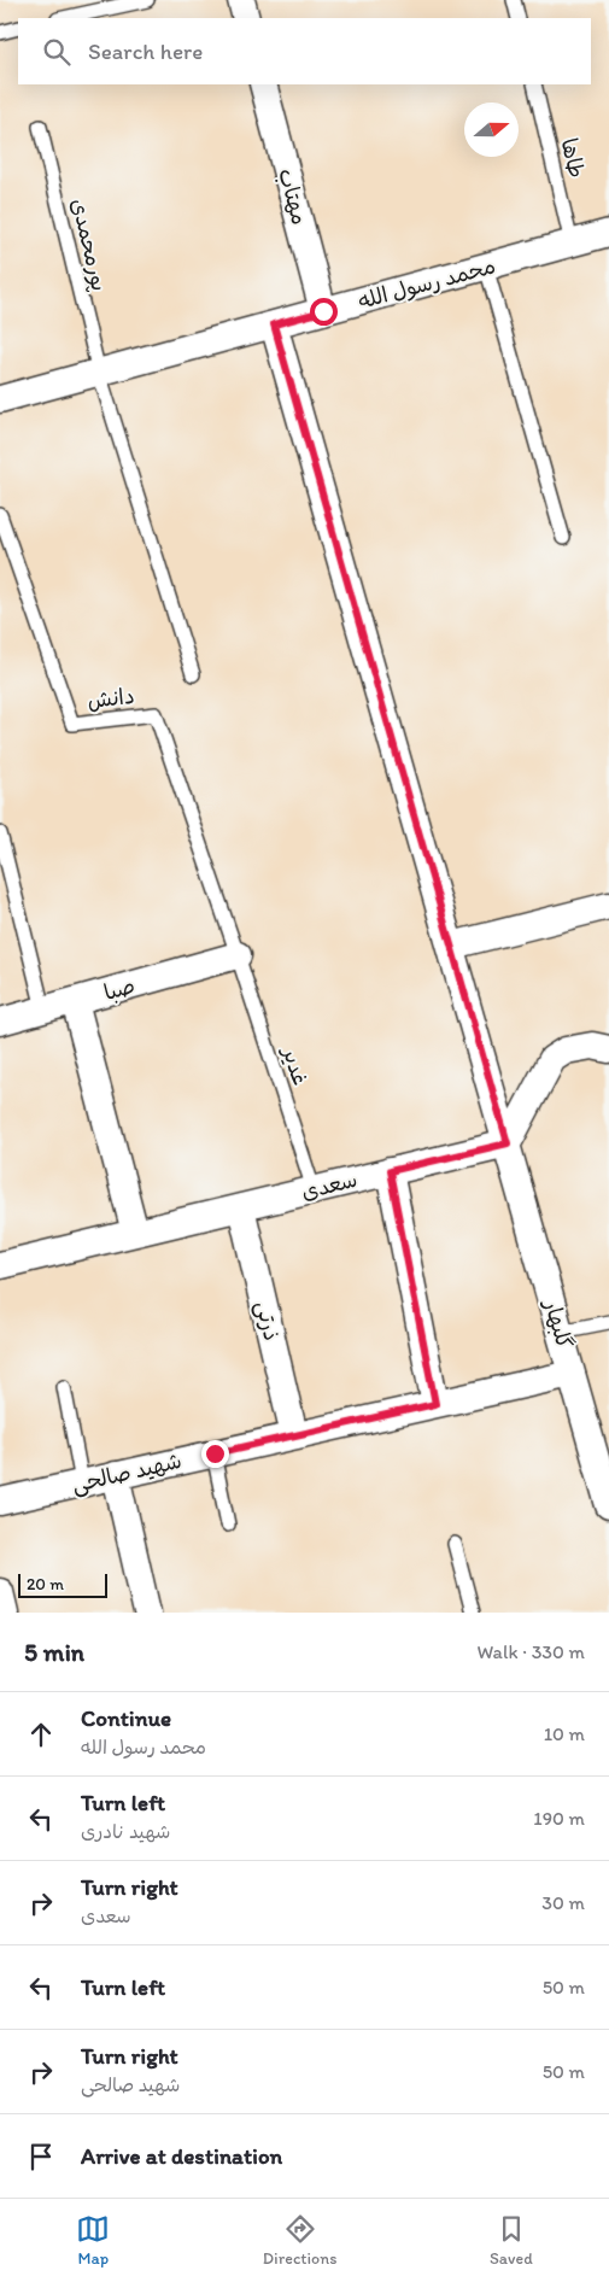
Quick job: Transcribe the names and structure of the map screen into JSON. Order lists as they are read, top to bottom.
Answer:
{
  "streets": {
    "street": [
      "مهتاب",
      "محمد رسول الله",
      "صبا",
      "سعدی",
      "ذرتی",
      "گلبهار",
      "شهید صالحی"
    ],
    "lane": [
      "طاها",
      "پورمحمدی",
      "دانش",
      "غدیر"
    ]
  },
  "crossings": [
    ["طاها", "محمد رسول الله"],
    ["مهتاب", "محمد رسول الله"],
    ["پورمحمدی", "محمد رسول الله"],
    ["محمد رسول الله", "گلبهار"],
    ["دانش", "صبا"],
    ["دانش", "غدیر"],
    ["صبا", "غدیر"],
    ["غدیر", "سعدی"],
    ["سعدی", "ذرتی"],
    ["سعدی", "گلبهار"],
    ["ذرتی", "شهید صالحی"],
    ["گلبهار", "شهید صالحی"]
  ],
  "scale_bar": "20 m",
  "north": "right",
  "page": {
    "search": "Search here",
    "scale": "20 m",
    "heading": ["5 min", "Walk · 330 m"],
    "list": [
      ["Continue", "محمد رسول الله", "10 m"],
      ["Turn left", "شهید نادری", "190 m"],
      ["Turn right", "سعدی", "30 m"],
      ["Turn left", "50 m"],
      ["Turn right", "شهید صالحی", "50 m"],
      "Arrive at destination"
    ],
    "nav": ["Map", "Directions", "Saved"]
  }
}
